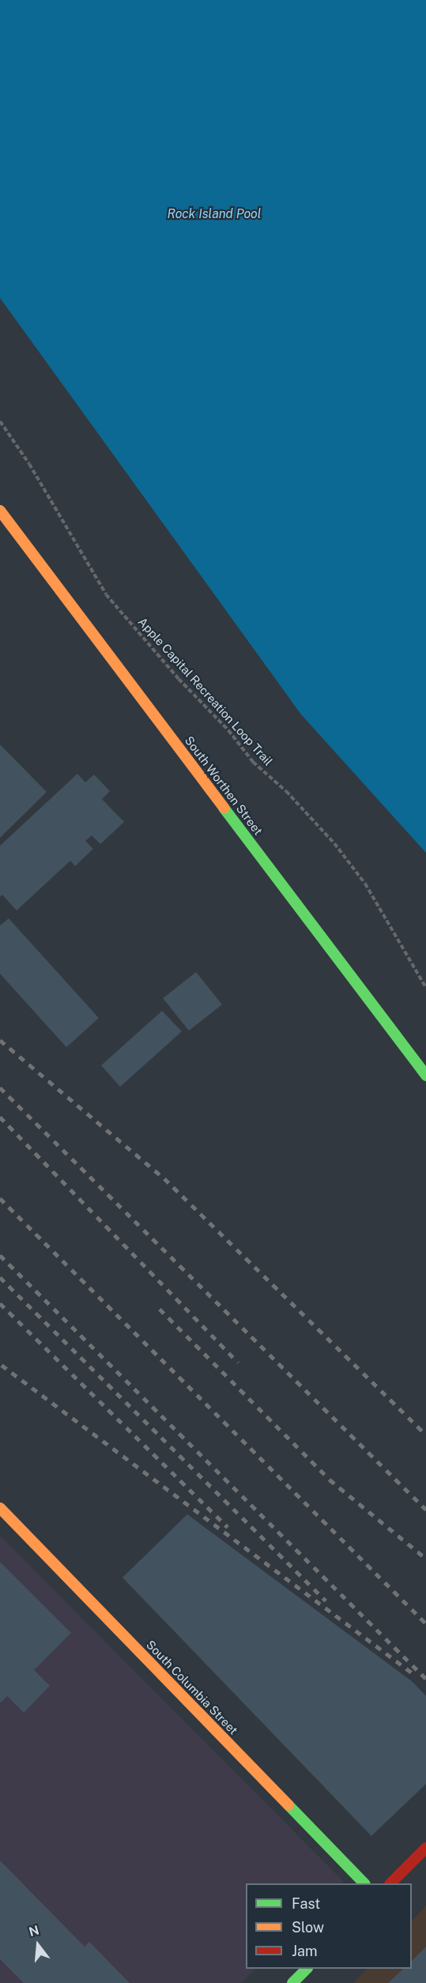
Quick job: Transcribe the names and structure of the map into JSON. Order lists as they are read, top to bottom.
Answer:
{
  "streets": {
    "street": ["South Worthen Street", "South Columbia Street"],
    "path": ["Apple Capital Recreation Loop Trail"]
  },
  "water": ["Rock Island Pool"],
  "legend": ["Fast", "Slow", "Jam"],
  "north": "top"
}
